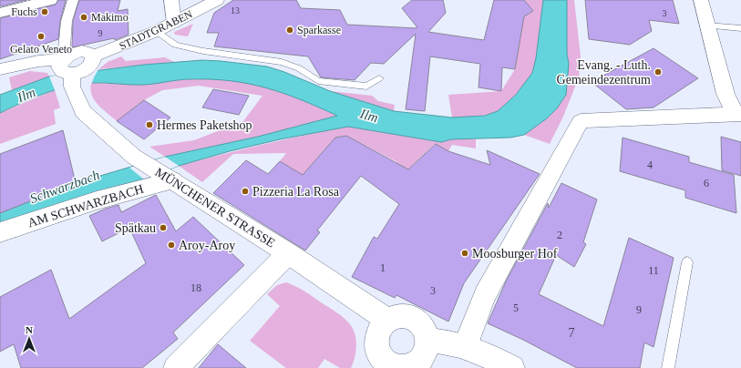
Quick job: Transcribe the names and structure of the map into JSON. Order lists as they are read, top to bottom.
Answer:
{
  "streets": {
    "street": ["STADTGRABEN", "AM SCHWARZBACH", "MÜNCHENER STRASSE"]
  },
  "crossings": [
    ["AM SCHWARZBACH", "MÜNCHENER STRASSE"]
  ],
  "water": ["Ilm", "Schwarzbach"],
  "places": [
    "Fuchs",
    "Makimo",
    "Sparkasse",
    "Gelato Veneto",
    "Evang. - Luth. Gemeindezentrum",
    "Hermes Paketshop",
    "Pizzeria La Rosa",
    "Spätkau",
    "Aroy-Aroy",
    "Moosburger Hof"
  ],
  "house_numbers": [
    "13",
    "3",
    "9",
    "4",
    "6",
    "2",
    "1",
    "11",
    "18",
    "3",
    "5",
    "9",
    "7"
  ],
  "north": "top"
}
